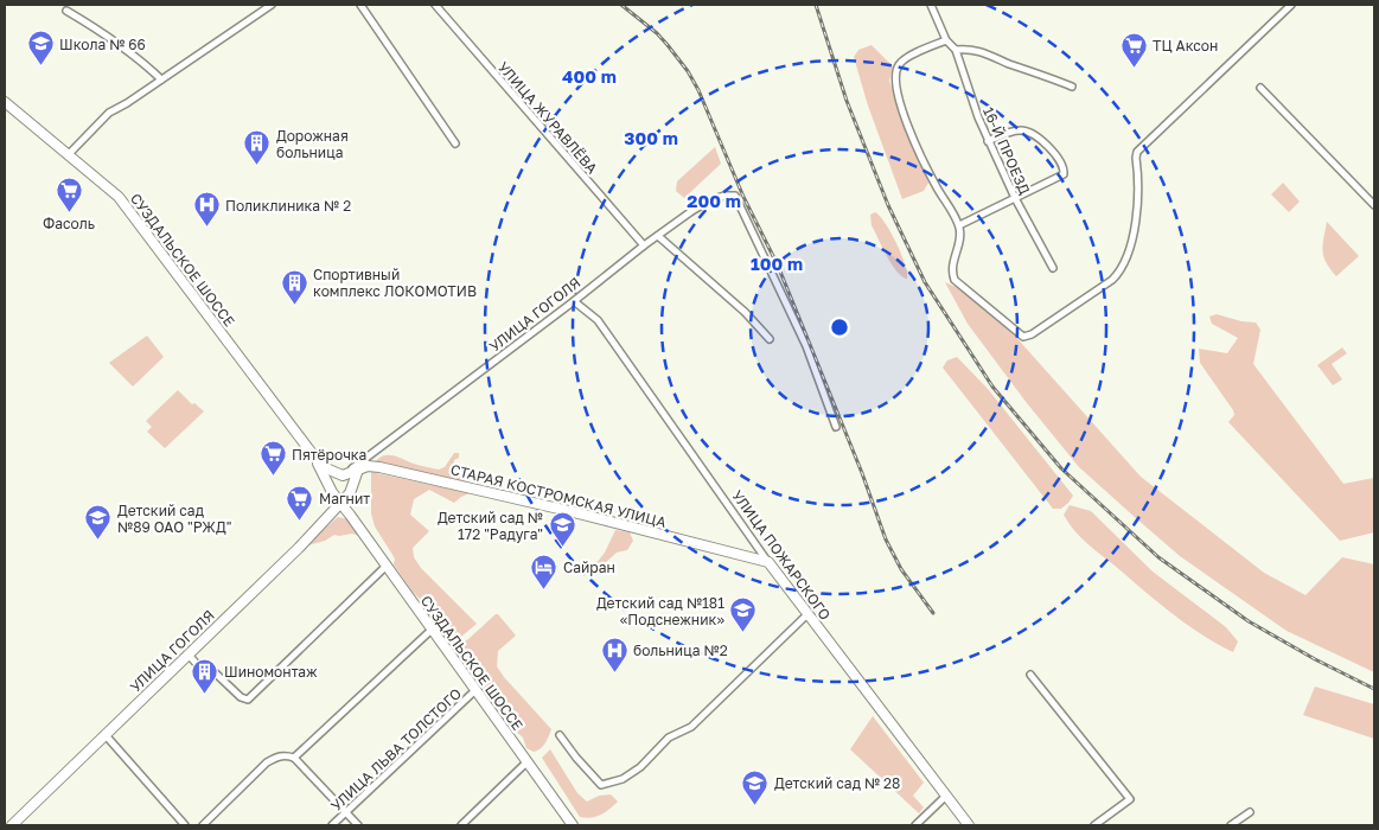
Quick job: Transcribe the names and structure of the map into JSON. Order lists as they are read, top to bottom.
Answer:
{
  "streets": {
    "street": [
      "УЛИЦА ЖУРАВЛЁВА",
      "16-Й ПРОЕЗД",
      "СУЗДАЛЬСКОЕ ШОССЕ",
      "УЛИЦА ГОГОЛЯ",
      "СТАРАЯ КОСТРОМСКАЯ УЛИЦА",
      "УЛИЦА ПОЖАРСКОГО",
      "УЛИЦА ЛЬВА ТОЛСТОГО"
    ]
  },
  "crossings": [
    ["УЛИЦА ЖУРАВЛЁВА", "УЛИЦА ГОГОЛЯ"],
    ["СУЗДАЛЬСКОЕ ШОССЕ", "УЛИЦА ГОГОЛЯ"],
    ["СУЗДАЛЬСКОЕ ШОССЕ", "СТАРАЯ КОСТРОМСКАЯ УЛИЦА"],
    ["СУЗДАЛЬСКОЕ ШОССЕ", "УЛИЦА ЛЬВА ТОЛСТОГО"],
    ["УЛИЦА ГОГОЛЯ", "СТАРАЯ КОСТРОМСКАЯ УЛИЦА"],
    ["УЛИЦА ГОГОЛЯ", "УЛИЦА ПОЖАРСКОГО"],
    ["СТАРАЯ КОСТРОМСКАЯ УЛИЦА", "УЛИЦА ПОЖАРСКОГО"]
  ],
  "places": {
    "school or university": [
      "Школа № 66",
      "Детский сад №89 ОАО \"РЖД\"",
      "Детский сад № 172 \"Радуга\"",
      "Детский сад №181 «Подснежник»",
      "Детский сад № 28"
    ],
    "supermarket": [
      "ТЦ Аксон",
      "Фасоль",
      "Пятёрочка",
      "Магнит"
    ],
    "building": ["Дорожная больница", "Спортивный комплекс ЛОКОМОТИВ", "Шиномонтаж"],
    "hospital": ["Поликлиника № 2", "больница №2"],
    "hotel": ["Сайран"]
  },
  "rings": [
    "400 m",
    "300 m",
    "200 m",
    "100 m"
  ]
}
